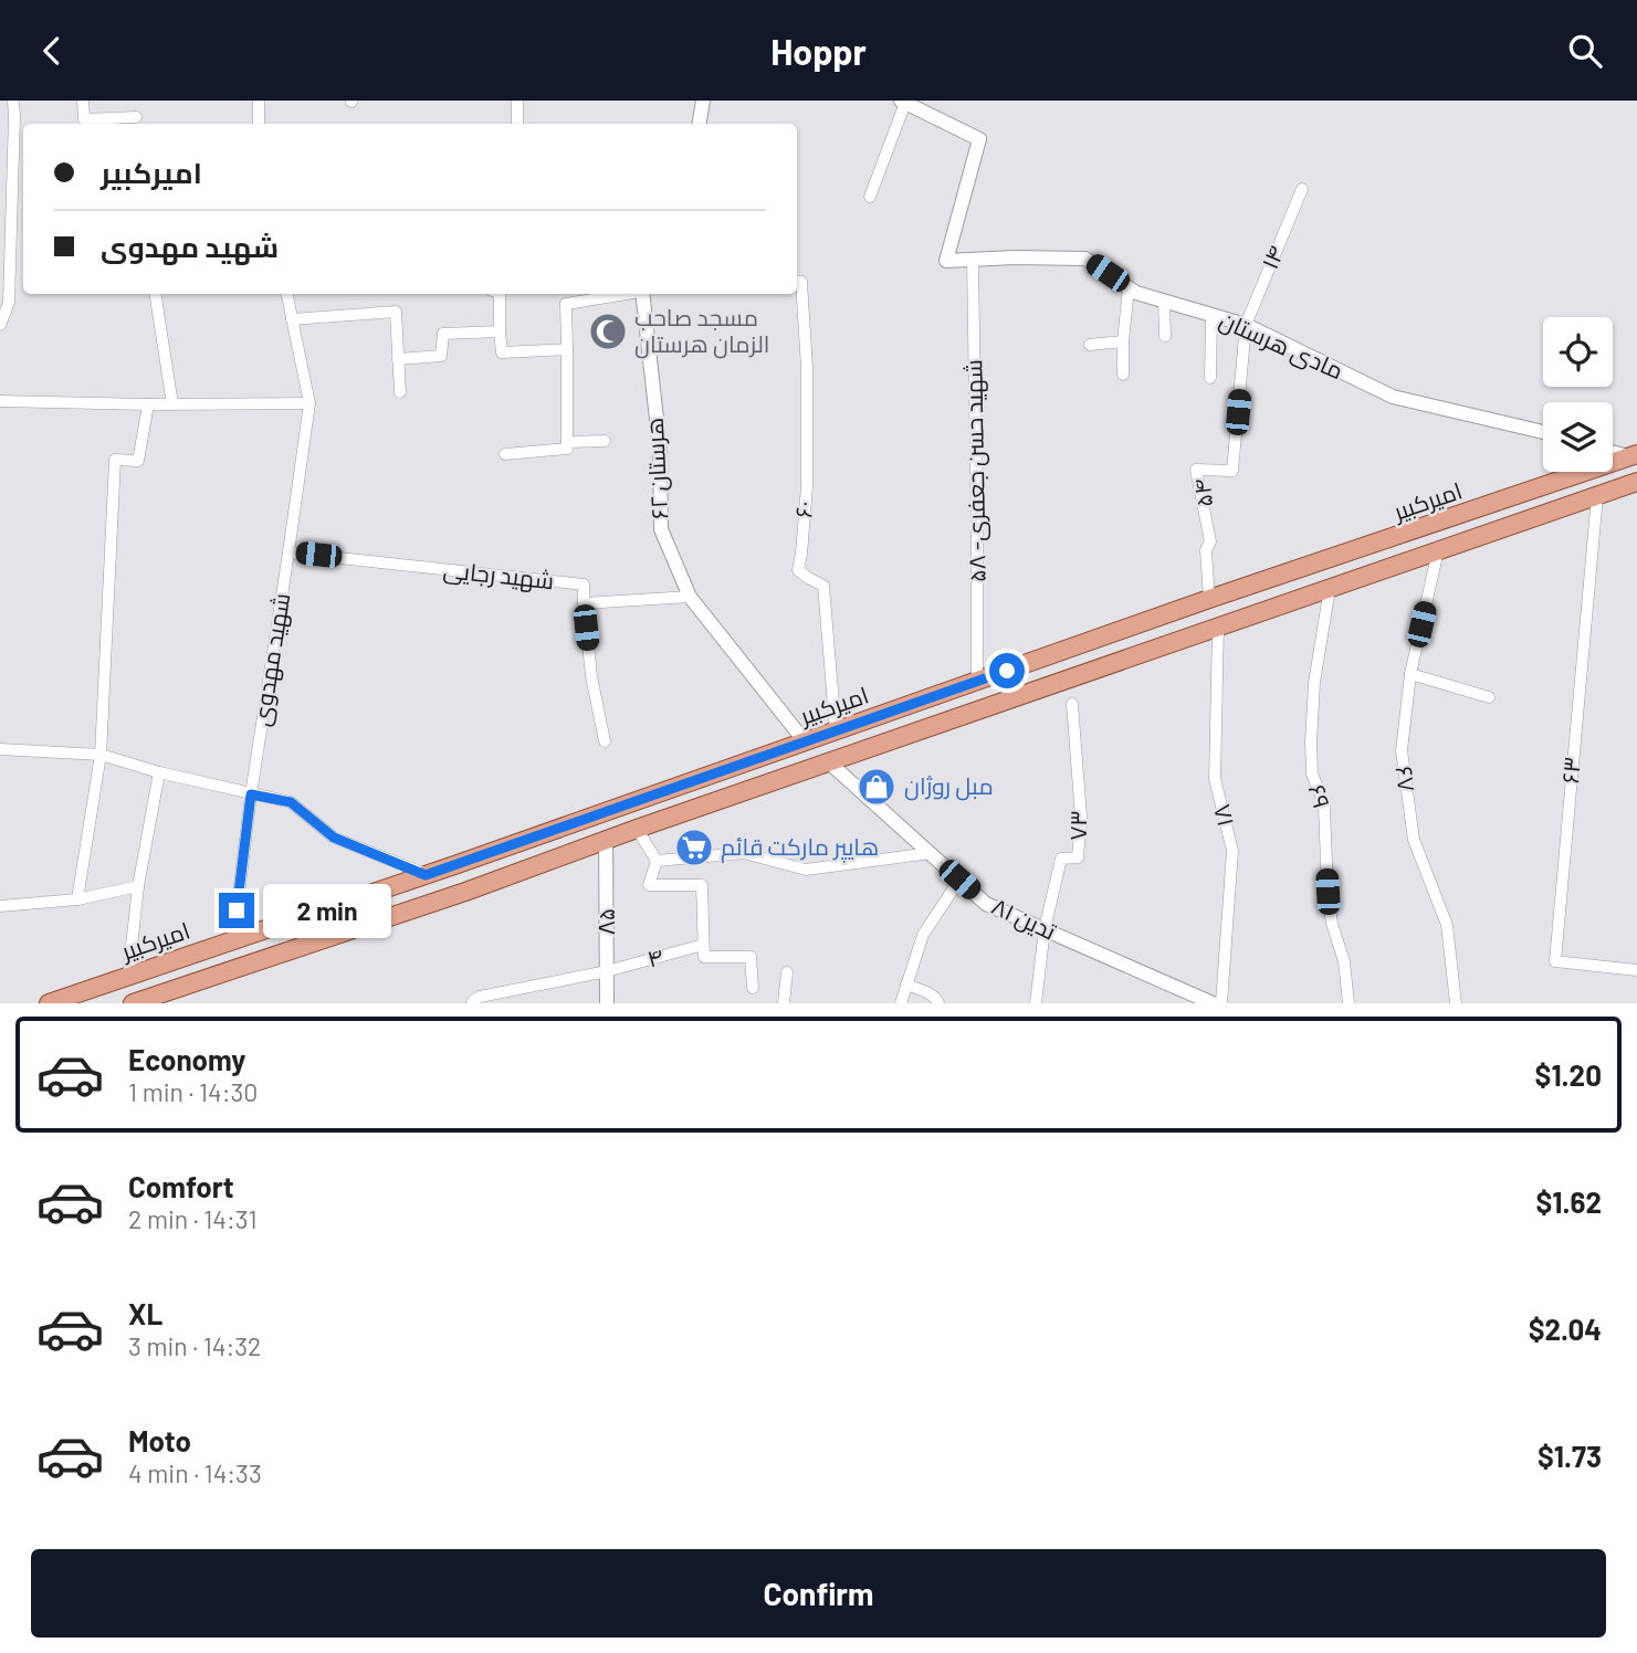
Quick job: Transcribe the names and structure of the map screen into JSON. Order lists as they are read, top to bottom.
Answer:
{
  "streets": {
    "main road": ["امیرکبیر"],
    "street": [
      "۱۴",
      "مادی هرستان",
      "هرستان ۶۲",
      "شهید حسن جعفری- ۵۸",
      "۵۴",
      "۶۰",
      "شهید رجایی",
      "شهید مهدوی",
      "۶۳",
      "۶۷",
      "۶۹",
      "۷۱",
      "۷۳",
      "تدین ۸۱",
      "۸۵",
      "۴"
    ]
  },
  "crossings": [
    ["۱۴", "مادی هرستان"],
    ["۱۴", "۵۴"],
    ["مادی هرستان", "شهید حسن جعفری- ۵۸"],
    ["مادی هرستان", "۵۴"],
    ["هرستان ۶۲", "امیرکبیر"],
    ["هرستان ۶۲", "شهید رجایی"],
    ["شهید حسن جعفری- ۵۸", "امیرکبیر"],
    ["۵۴", "امیرکبیر"],
    ["امیرکبیر", "۶۰"],
    ["امیرکبیر", "شهید مهدوی"],
    ["شهید رجایی", "شهید مهدوی"],
    ["۷۳", "تدین ۸۱"],
    ["۸۵", "۴"]
  ],
  "places": {
    "mosque": ["مسجد صاحب الزمان هرستان"],
    "shop": ["مبل روژان"],
    "supermarket": ["هایپر مارکت قائم"]
  },
  "page": {
    "header": "Hoppr",
    "banner": ["امیرکبیر", "شهید مهدوی"],
    "bubble": "2 min",
    "list": [
      {
        "name": "Economy",
        "note": "1 min · 14:30",
        "value": "$1.20"
      },
      {
        "name": "Comfort",
        "note": "2 min · 14:31",
        "value": "$1.62"
      },
      {
        "name": "XL",
        "note": "3 min · 14:32",
        "value": "$2.04"
      },
      {
        "name": "Moto",
        "note": "4 min · 14:33",
        "value": "$1.73"
      }
    ],
    "buttons": "Confirm"
  }
}
